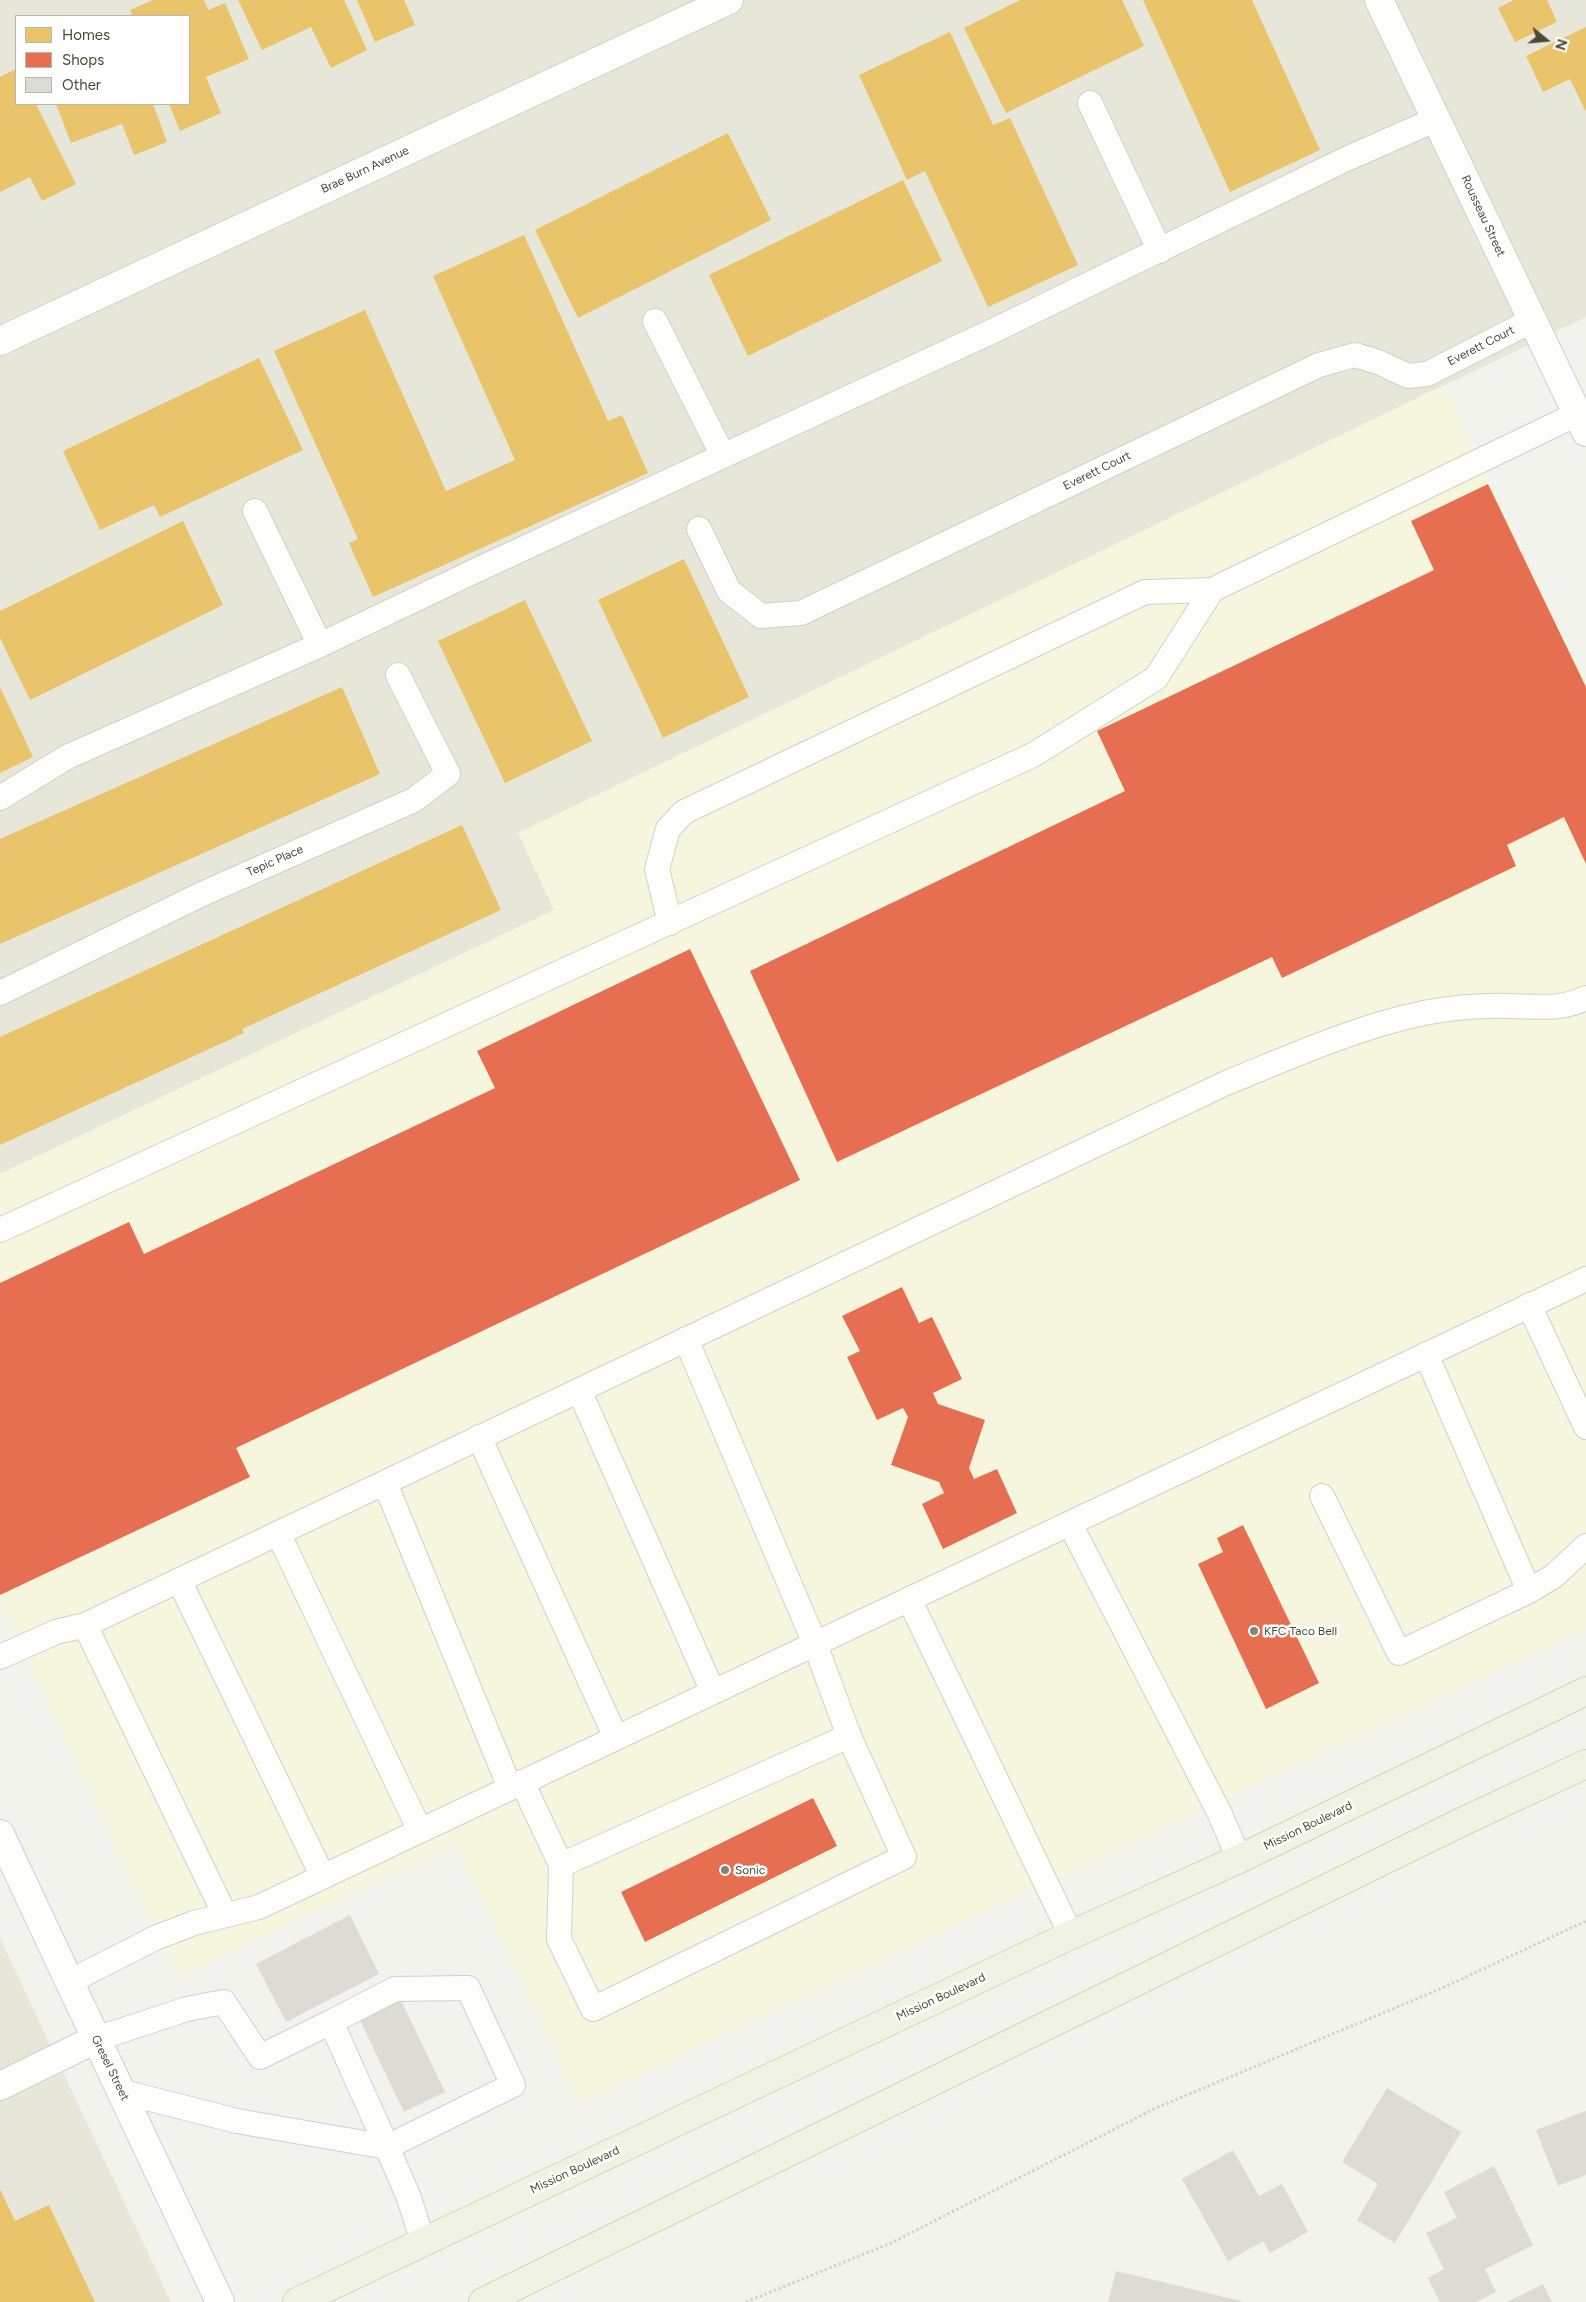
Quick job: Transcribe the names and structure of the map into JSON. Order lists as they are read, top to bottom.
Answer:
{
  "streets": {
    "main road": ["Mission Boulevard"],
    "street": ["Brae Burn Avenue", "Rousseau Street", "Gresel Street"],
    "lane": ["Everett Court", "Tepic Place"]
  },
  "crossings": [
    ["Rousseau Street", "Everett Court"]
  ],
  "places": ["KFC Taco Bell", "Sonic"],
  "legend": ["Homes", "Shops", "Other"],
  "north": "right"
}
